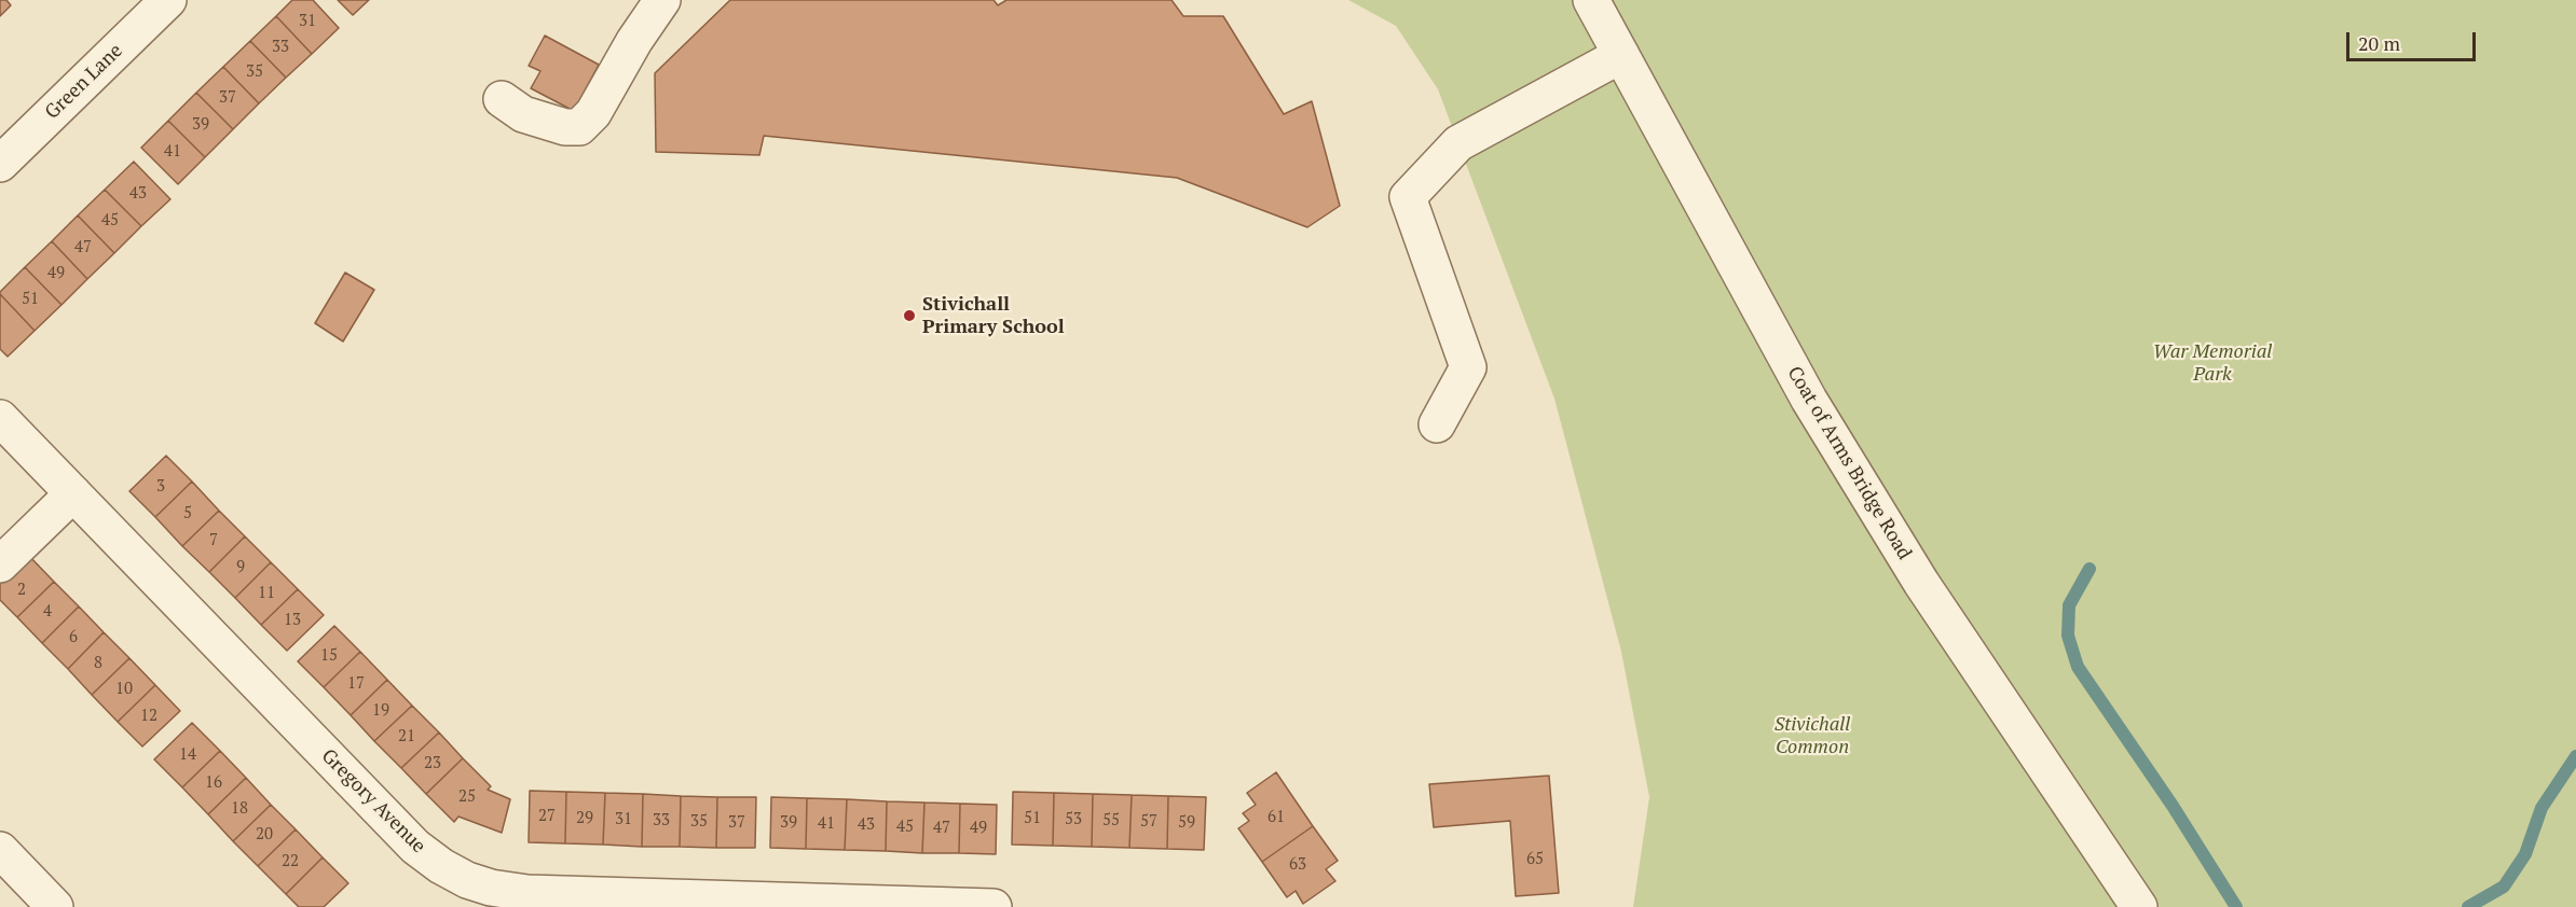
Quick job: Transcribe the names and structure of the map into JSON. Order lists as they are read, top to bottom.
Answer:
{
  "streets": {
    "street": ["Green Lane", "Coat of Arms Bridge Road", "Gregory Avenue"]
  },
  "parks": ["War Memorial Park", "Stivichall Common"],
  "places": ["Stivichall Primary School"],
  "house_numbers": [
    "31",
    "33",
    "35",
    "37",
    "39",
    "41",
    "43",
    "45",
    "47",
    "49",
    "51",
    "3",
    "5",
    "7",
    "9",
    "2",
    "11",
    "4",
    "13",
    "6",
    "15",
    "8",
    "17",
    "10",
    "19",
    "12",
    "21",
    "14",
    "23",
    "16",
    "25",
    "18",
    "27",
    "61",
    "29",
    "51",
    "31",
    "53",
    "33",
    "55",
    "35",
    "57",
    "37",
    "39",
    "59",
    "41",
    "43",
    "45",
    "47",
    "49",
    "20",
    "65",
    "22",
    "63"
  ],
  "scale_bar": "20 m"
}
